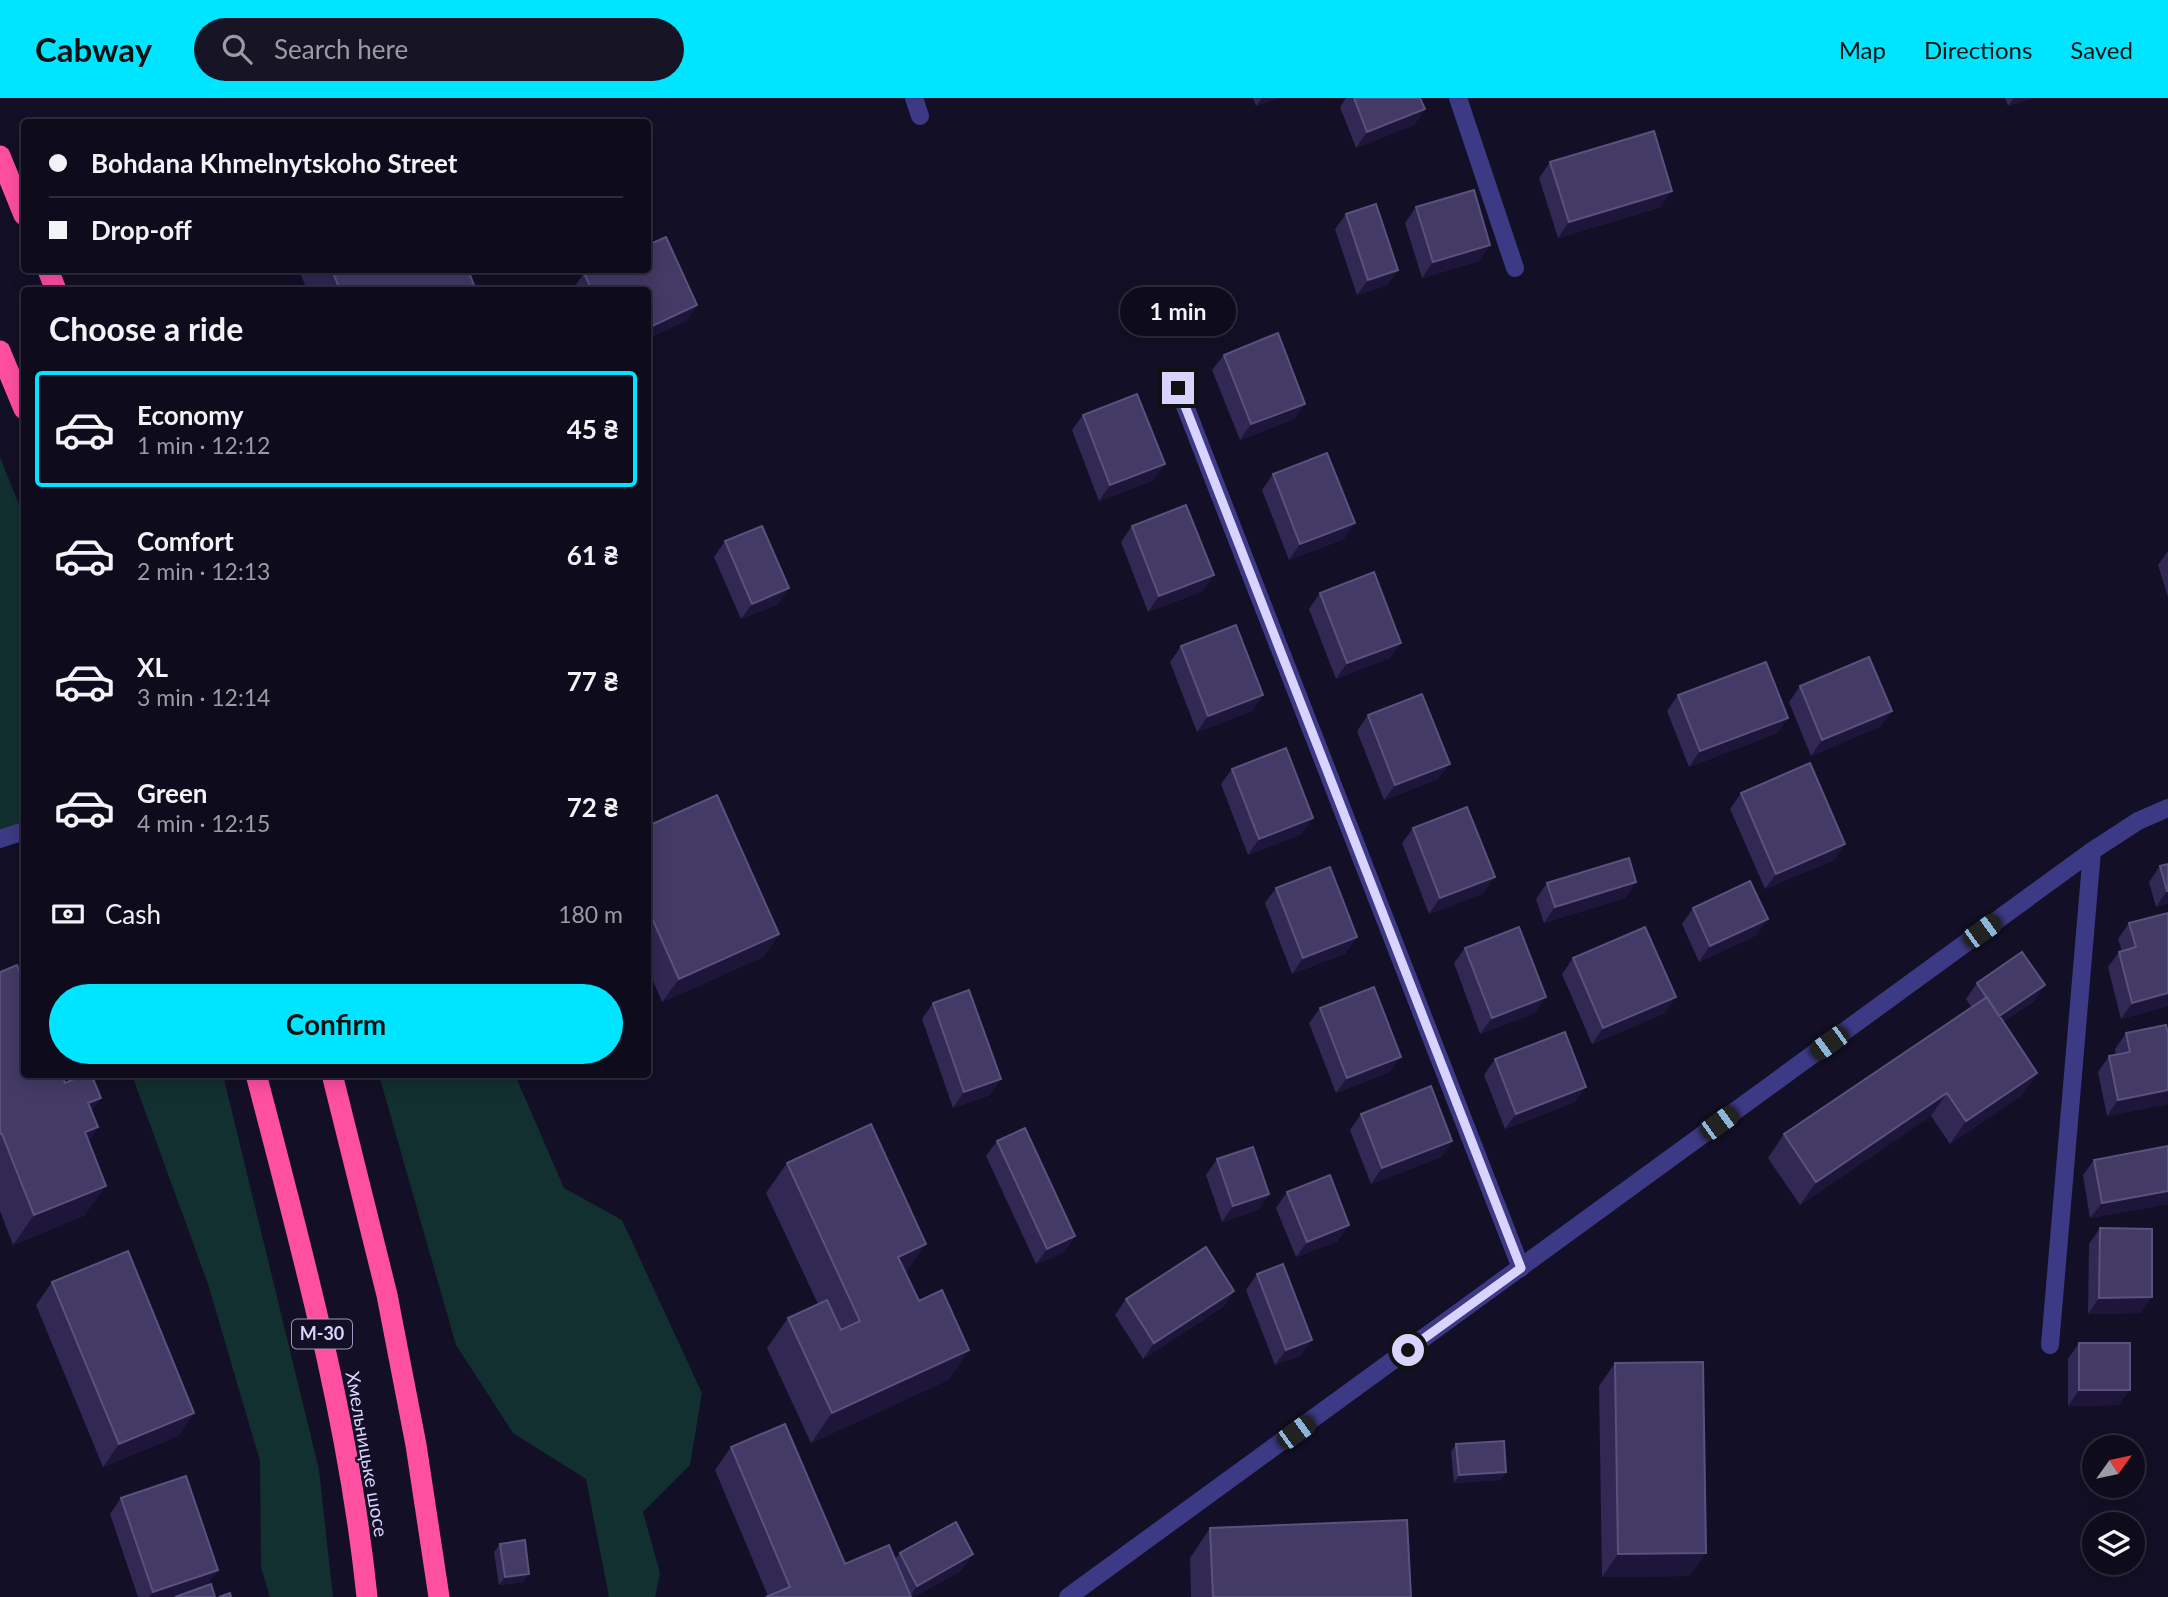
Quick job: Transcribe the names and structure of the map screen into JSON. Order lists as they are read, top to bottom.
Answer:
{
  "streets": {
    "highway": ["М-30", "Хмельницьке шосе"]
  },
  "north": "top right",
  "page": {
    "header": "Cabway",
    "search": "Search here",
    "nav": ["Map", "Directions", "Saved"],
    "banner": ["Bohdana Khmelnytskoho Street", "Drop-off"],
    "bubble": "1 min",
    "heading": "Choose a ride",
    "list": [
      {
        "name": "Economy",
        "note": "1 min · 12:12",
        "value": "45 ₴"
      },
      {
        "name": "Comfort",
        "note": "2 min · 12:13",
        "value": "61 ₴"
      },
      {
        "name": "XL",
        "note": "3 min · 12:14",
        "value": "77 ₴"
      },
      {
        "name": "Green",
        "note": "4 min · 12:15",
        "value": "72 ₴"
      }
    ],
    "pay": ["Cash", "180 m"],
    "buttons": "Confirm"
  }
}
